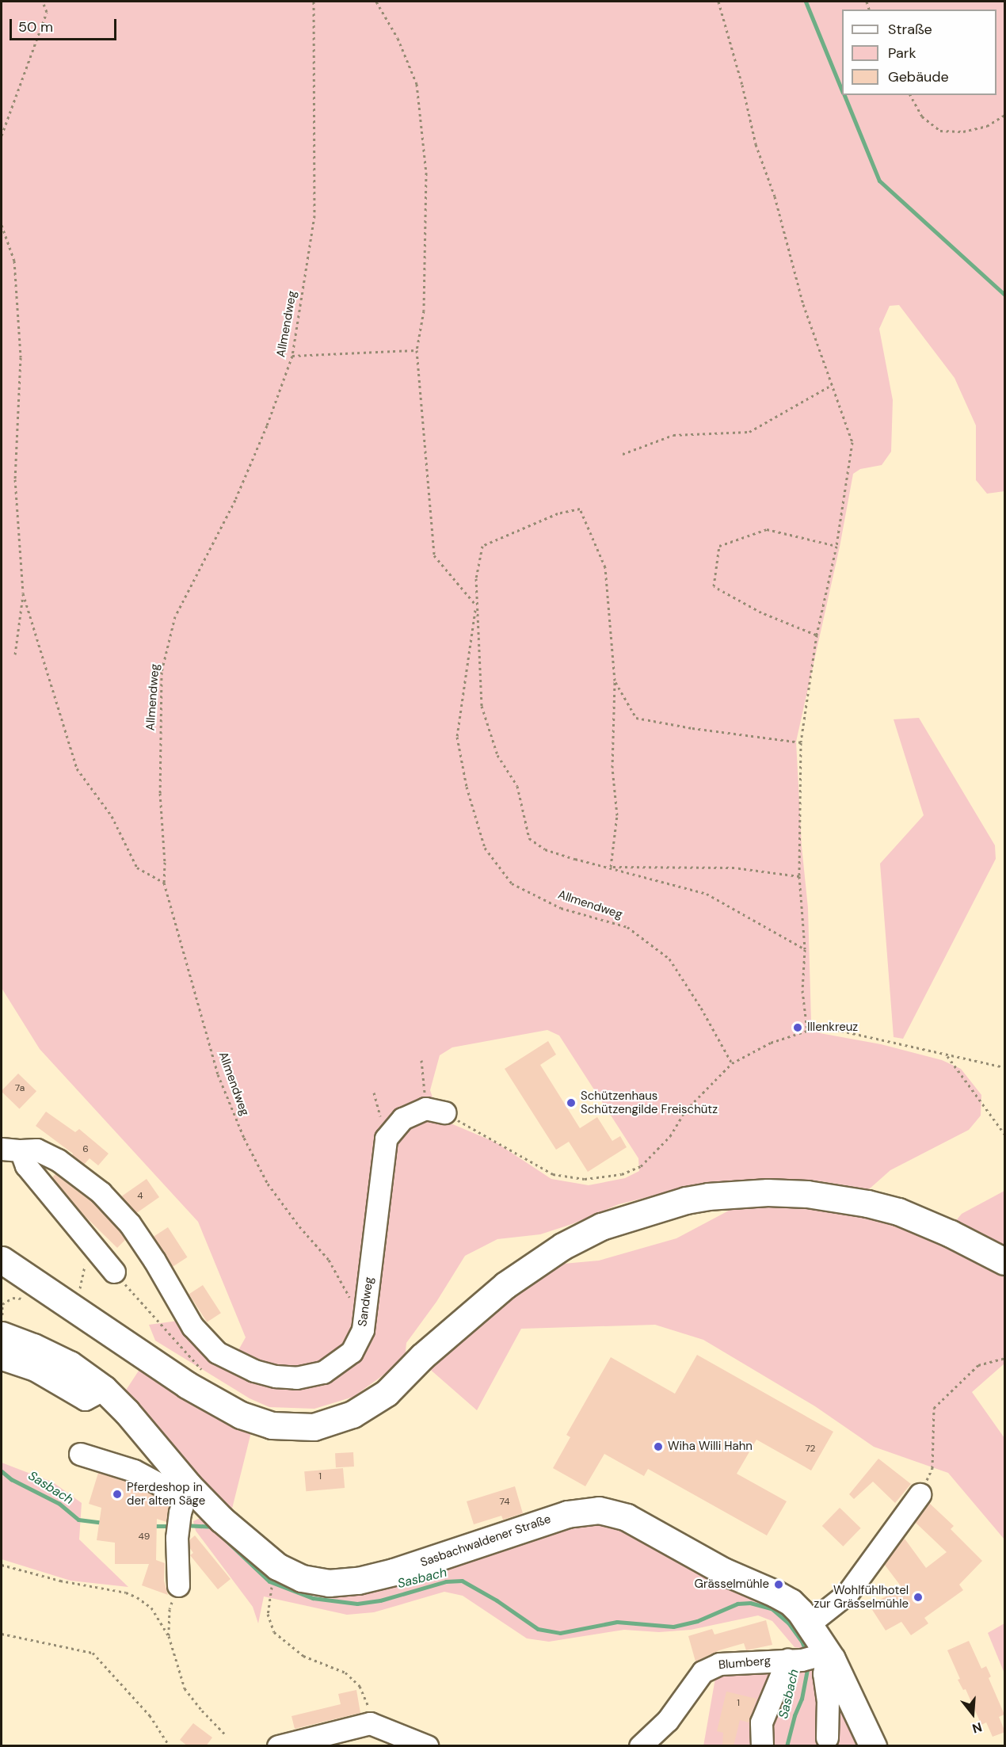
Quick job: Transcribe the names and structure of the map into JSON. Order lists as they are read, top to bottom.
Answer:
{
  "streets": {
    "main road": ["Sasbachwaldener Straße"],
    "street": ["Sandweg", "Blumberg"],
    "path": ["Allmendweg"]
  },
  "crossings": [
    ["Allmendweg", "Sandweg"],
    ["Sasbachwaldener Straße", "Blumberg"]
  ],
  "water": ["Sasbach"],
  "places": [
    "Illenkreuz",
    "Schützenhaus Schützengilde Freischütz",
    "Wiha Willi Hahn",
    "Pferdeshop in der alten Säge",
    "Grässelmühle",
    "Wohlfühlhotel zur Grässelmühle"
  ],
  "house_numbers": [
    "7a",
    "6",
    "4",
    "72",
    "1",
    "74",
    "49",
    "1"
  ],
  "legend": ["Straße", "Park", "Gebäude"],
  "scale_bar": "50 m",
  "north": "bottom"
}
